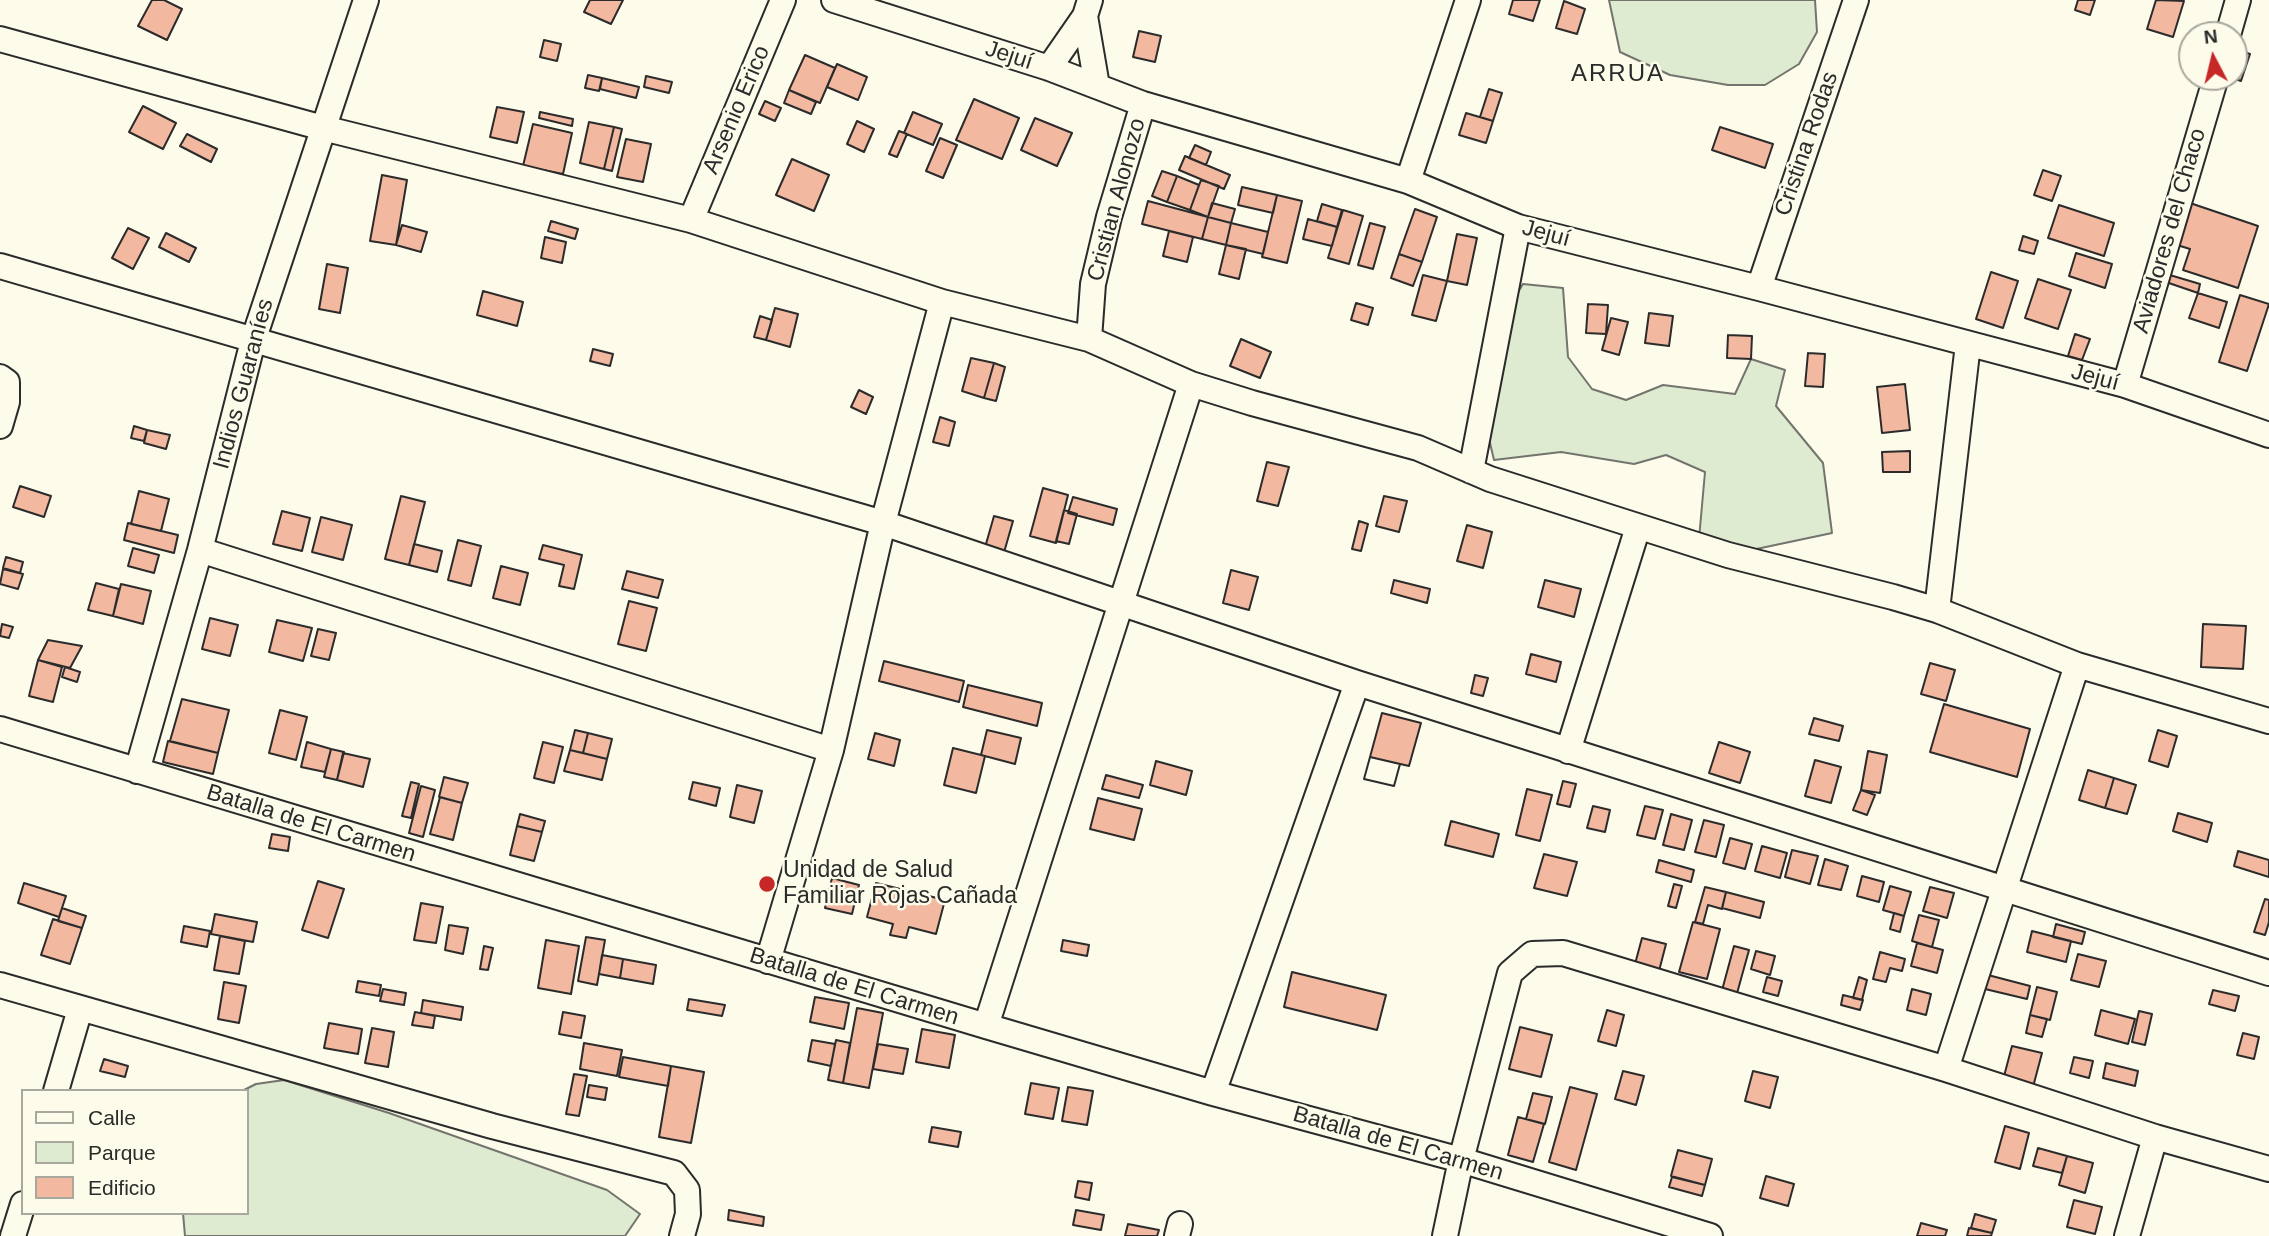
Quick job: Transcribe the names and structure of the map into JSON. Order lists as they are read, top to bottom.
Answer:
{
  "streets": {
    "street": [
      "Jejuí",
      "Arsenio Erico",
      "Cristina Rodas",
      "Cristian Alonozo",
      "Aviadores del Chaco",
      "Indios Guaraníes",
      "Batalla de El Carmen"
    ]
  },
  "crossings": [
    ["Jejuí", "Cristina Rodas"],
    ["Jejuí", "Cristian Alonozo"],
    ["Jejuí", "Aviadores del Chaco"],
    ["Indios Guaraníes", "Batalla de El Carmen"]
  ],
  "districts": ["ARRUA"],
  "places": ["Unidad de Salud Familiar Rojas Cañada"],
  "legend": ["Calle", "Parque", "Edificio"],
  "north": "top"
}
